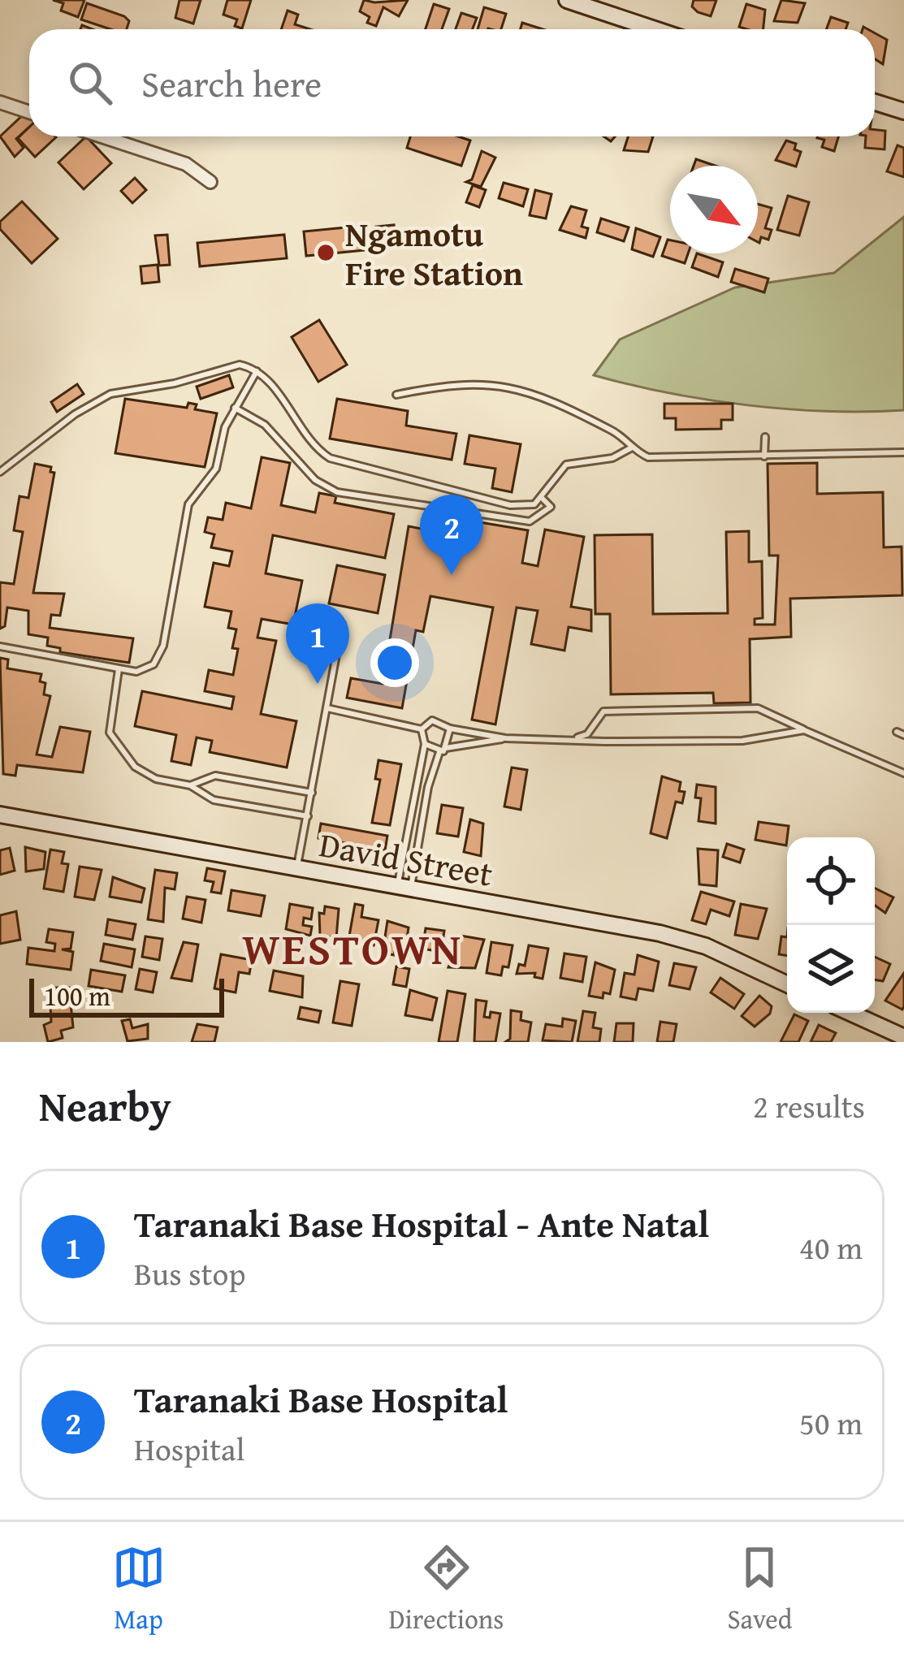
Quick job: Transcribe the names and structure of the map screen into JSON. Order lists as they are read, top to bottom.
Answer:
{
  "streets": {
    "street": ["David Street"]
  },
  "districts": ["WESTOWN"],
  "places": ["Ngamotu Fire Station"],
  "scale_bar": "100 m",
  "north": "bottom right",
  "page": {
    "search": "Search here",
    "pins": ["2", "1"],
    "scale": "100 m",
    "heading": ["Nearby", "2 results"],
    "list": [
      {
        "mark": "1",
        "name": "Taranaki Base Hospital - Ante Natal",
        "note": "Bus stop",
        "value": "40 m"
      },
      {
        "mark": "2",
        "name": "Taranaki Base Hospital",
        "note": "Hospital",
        "value": "50 m"
      }
    ],
    "nav": ["Map", "Directions", "Saved"]
  }
}
